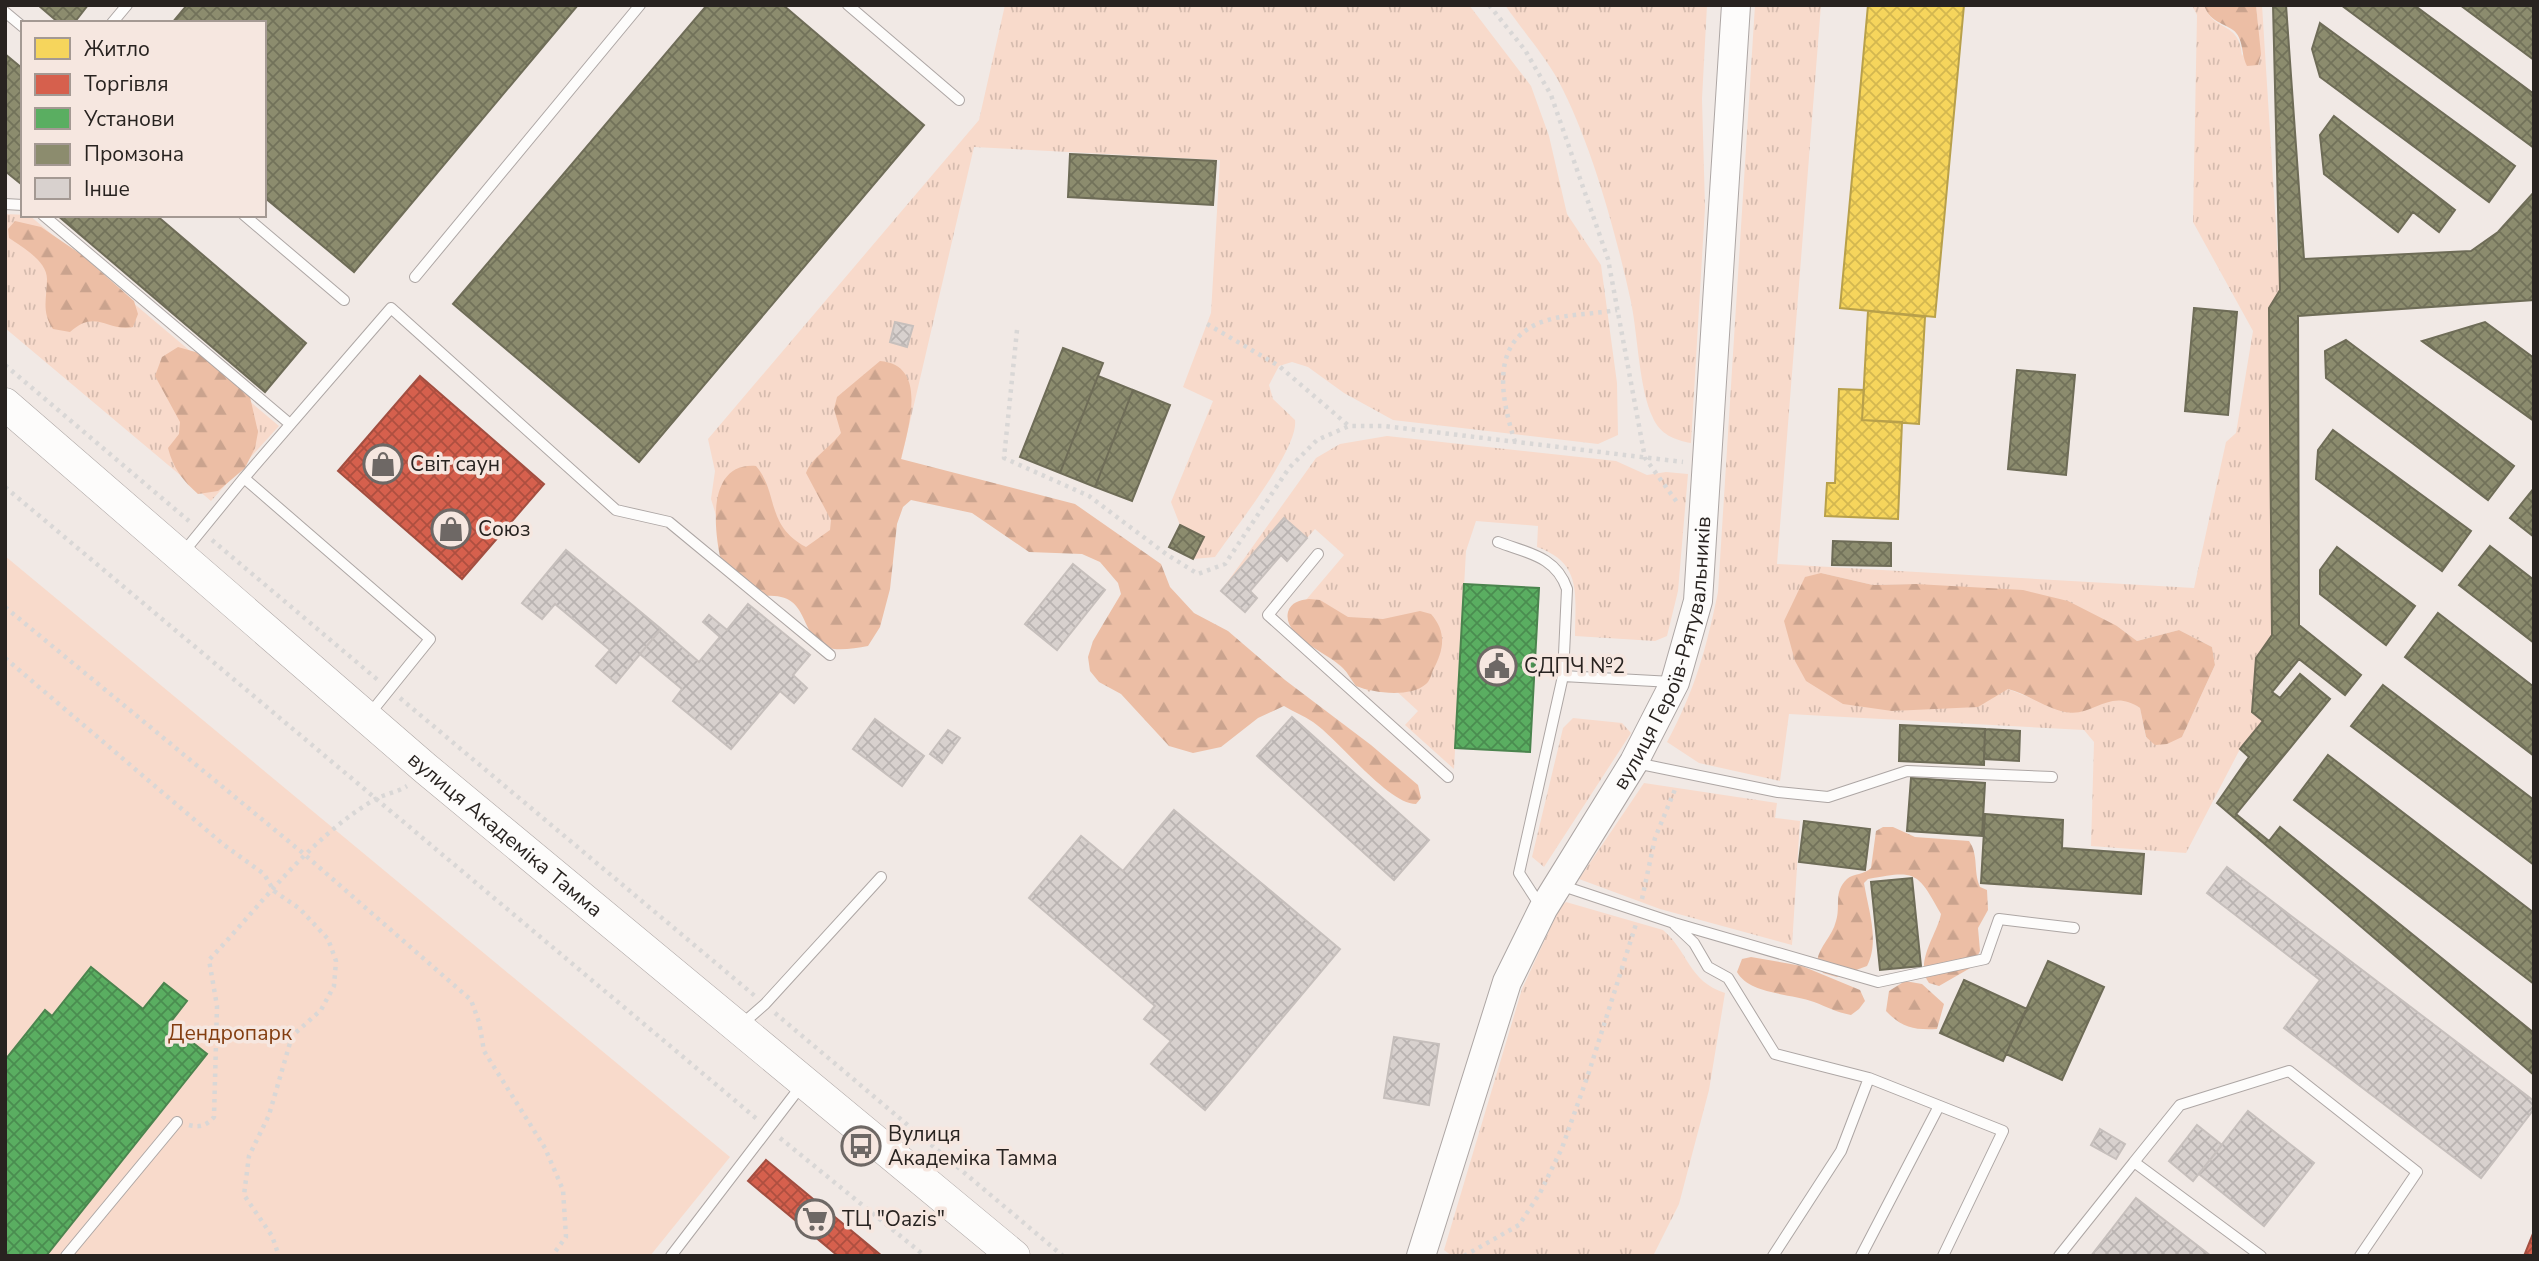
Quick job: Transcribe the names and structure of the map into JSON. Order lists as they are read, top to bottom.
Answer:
{
  "streets": {
    "main road": ["вулиця Академіка Тамма"],
    "street": ["вулиця Героїв-Рятувальників"]
  },
  "parks": ["Дендропарк"],
  "places": {
    "shop": ["Світ саун", "Союз"],
    "public building": ["СДПЧ №2"],
    "bus stop": ["Вулиця Академіка Тамма"],
    "supermarket": ["ТЦ \"Oazis\""]
  },
  "legend": [
    "Житло",
    "Торгівля",
    "Установи",
    "Промзона",
    "Інше"
  ]
}
